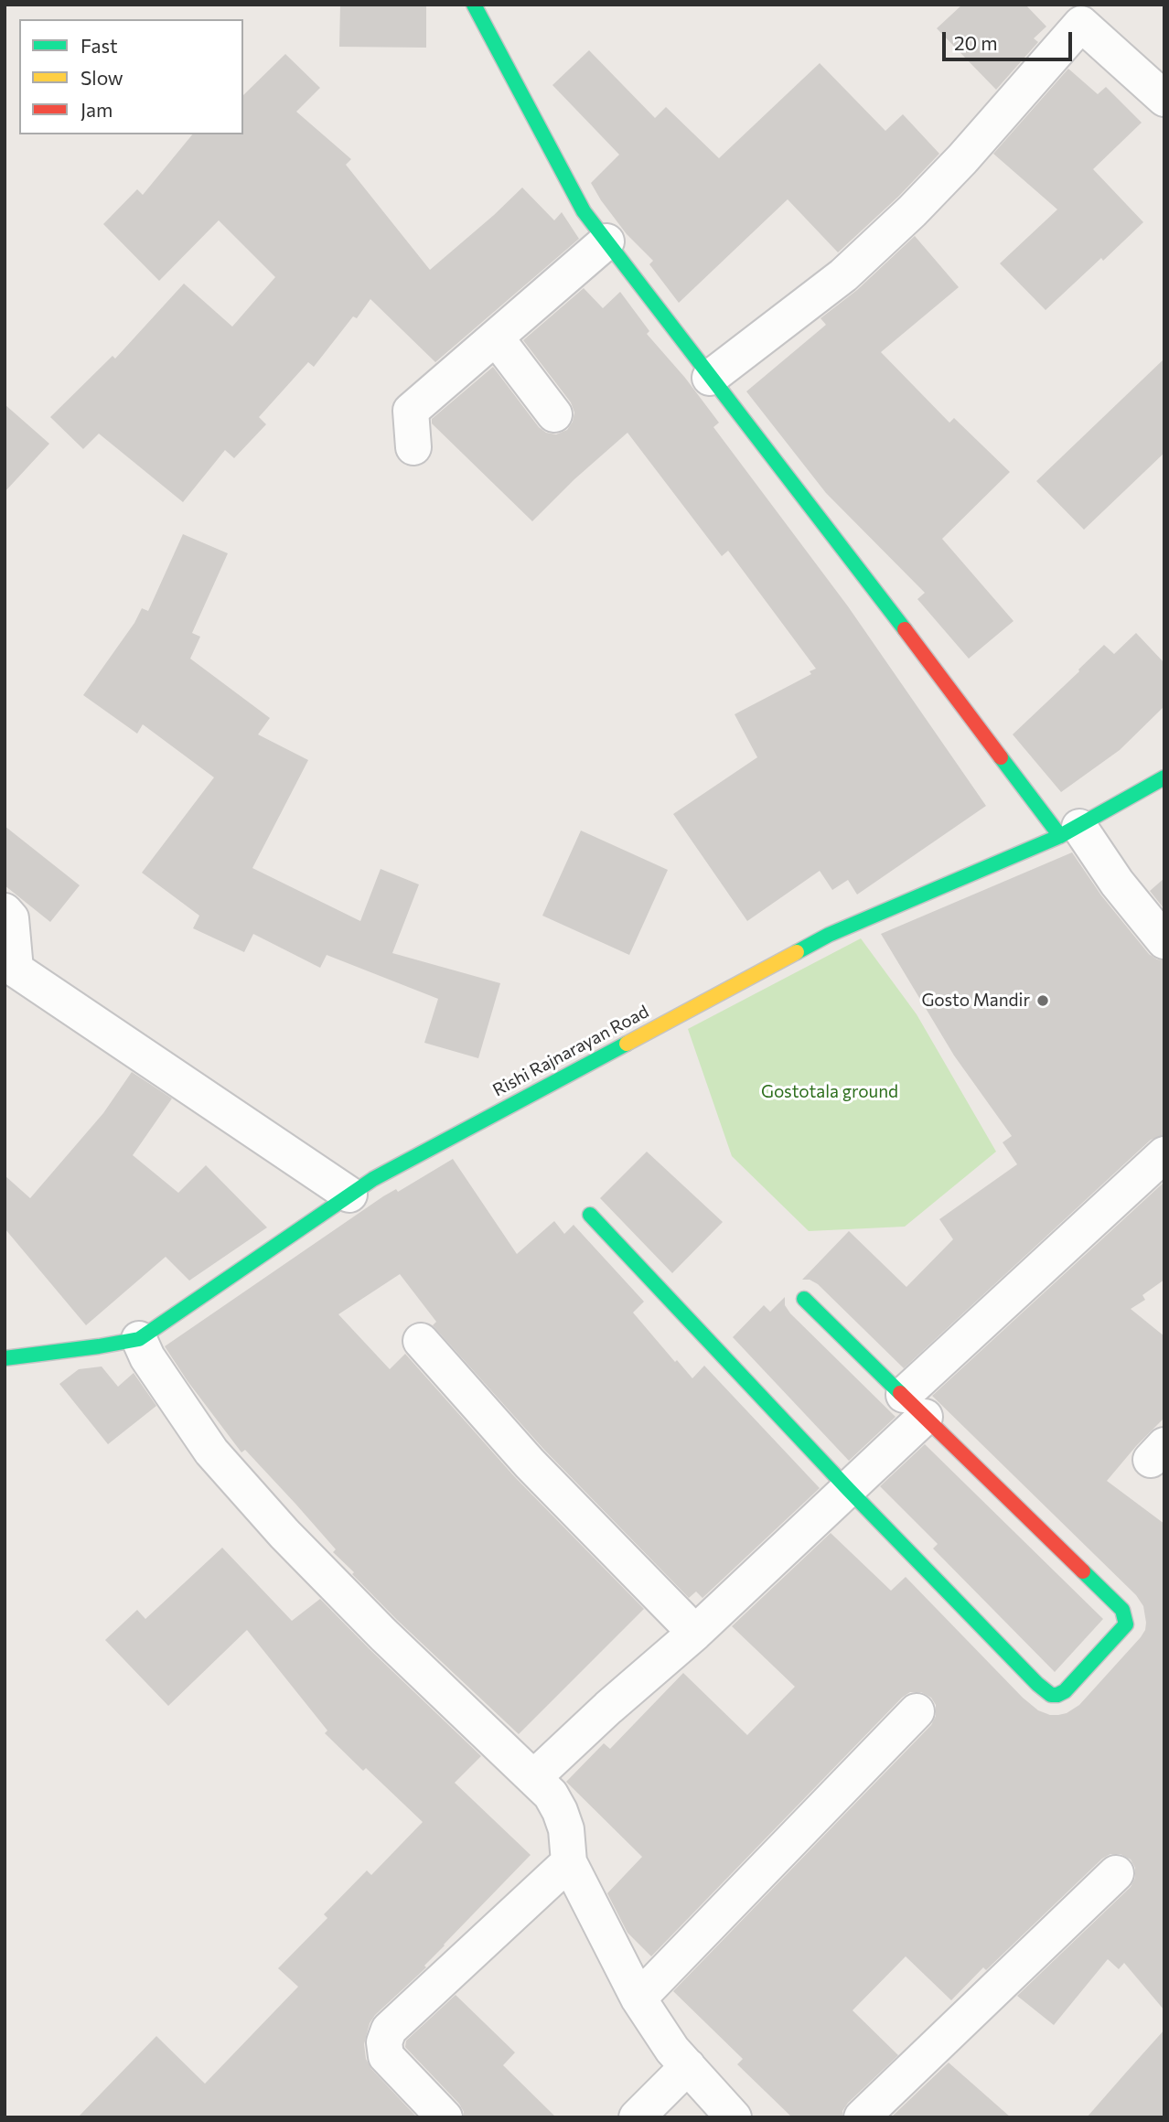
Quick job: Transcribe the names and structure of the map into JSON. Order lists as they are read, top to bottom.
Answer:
{
  "streets": {
    "street": ["Rishi Rajnarayan Road"]
  },
  "parks": ["Gostotala ground"],
  "places": ["Gosto Mandir"],
  "legend": ["Fast", "Slow", "Jam"],
  "scale_bar": "20 m"
}
